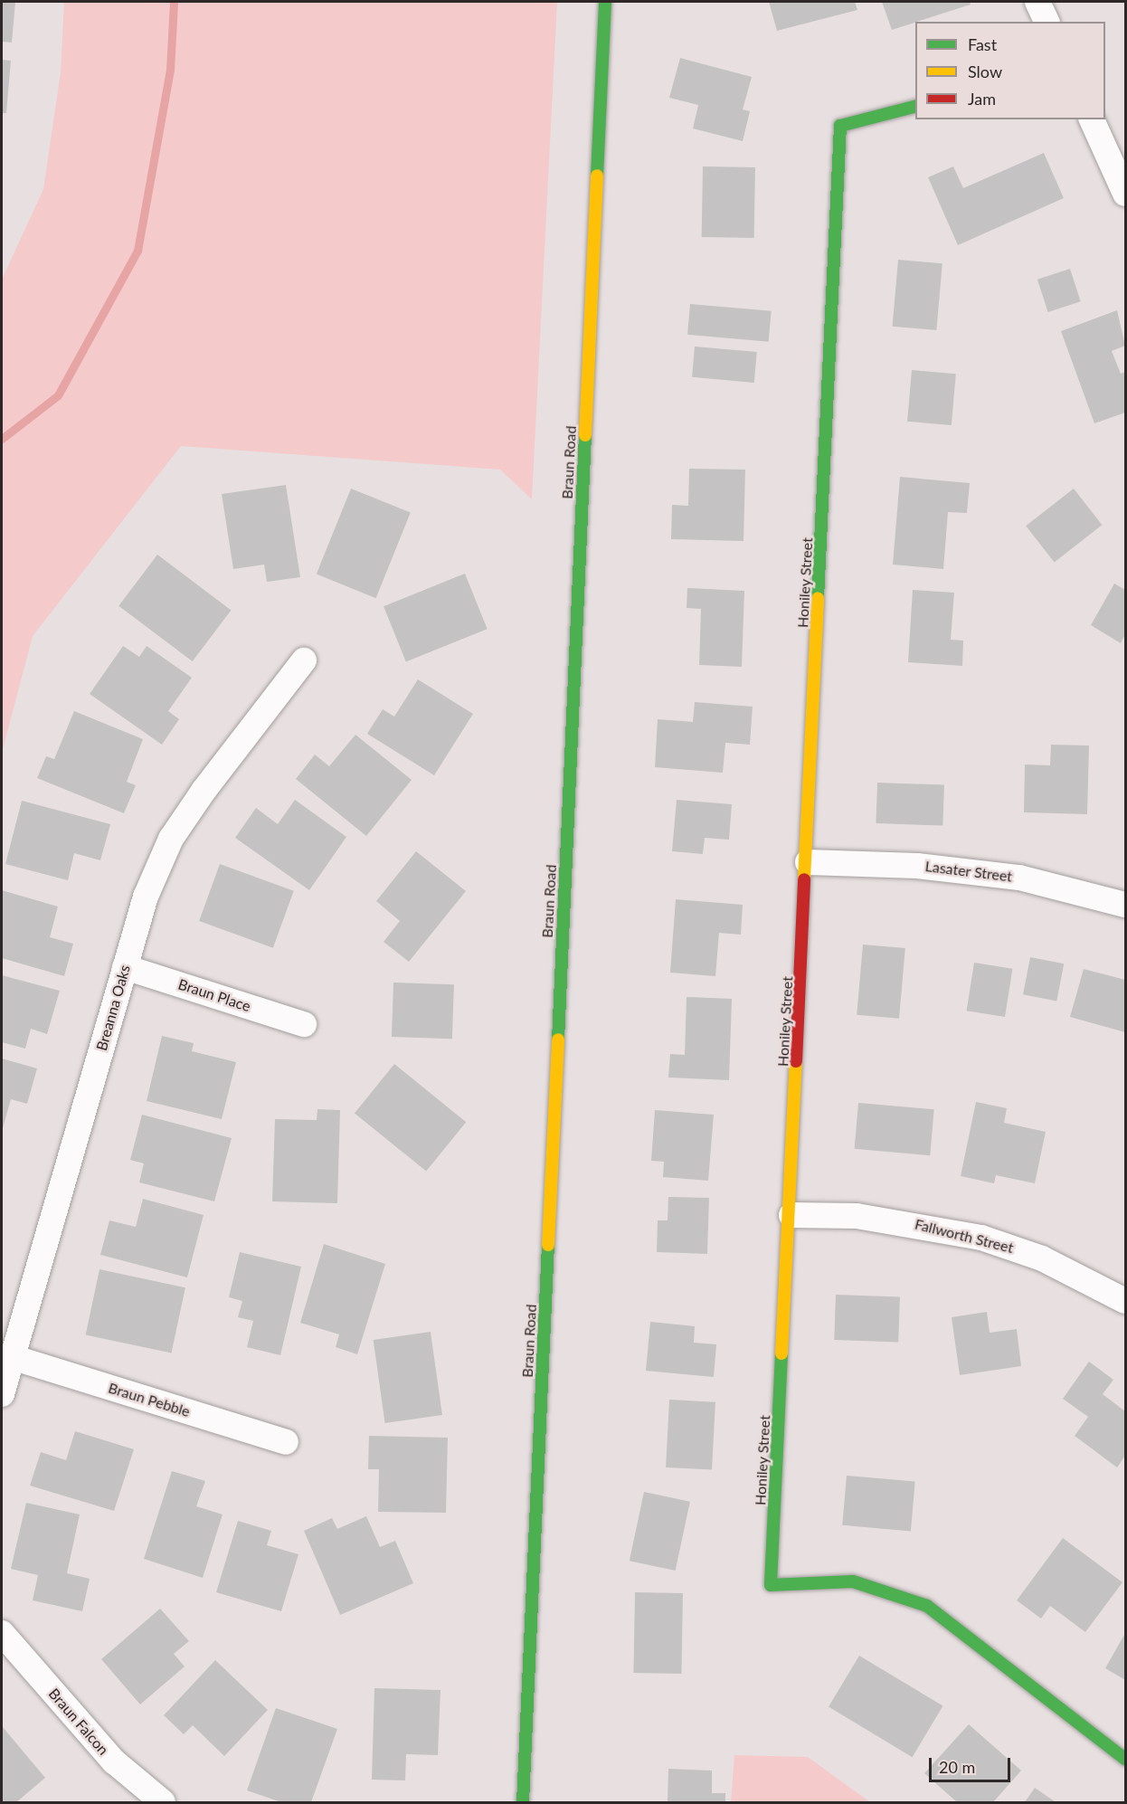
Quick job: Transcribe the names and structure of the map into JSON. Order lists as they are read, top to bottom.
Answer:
{
  "streets": {
    "street": [
      "Braun Road",
      "Honiley Street",
      "Lasater Street",
      "Braun Place",
      "Breanna Oaks",
      "Fallworth Street",
      "Braun Pebble",
      "Braun Falcon"
    ]
  },
  "crossings": [
    ["Honiley Street", "Lasater Street"],
    ["Honiley Street", "Fallworth Street"],
    ["Braun Place", "Breanna Oaks"],
    ["Breanna Oaks", "Braun Pebble"]
  ],
  "legend": ["Fast", "Slow", "Jam"],
  "scale_bar": "20 m"
}
